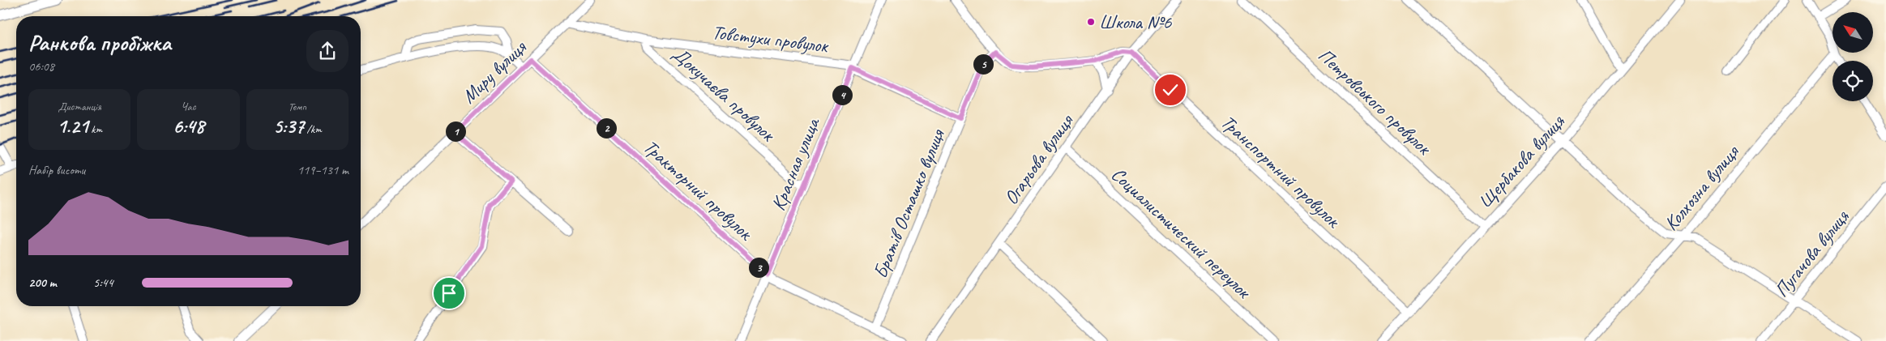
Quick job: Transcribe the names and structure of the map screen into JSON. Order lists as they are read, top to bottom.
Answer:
{
  "streets": {
    "street": [
      "Товстухи провулок",
      "Миру вулиця",
      "Докучаєва провулок",
      "Петровського провулок",
      "Огарьова вулиця",
      "Щербакова вулиця",
      "Красная улица",
      "Транспортний провулок",
      "Колхозна вулиця",
      "Тракторний провулок",
      "Братів Осташко вулиця",
      "Социалистический переулок",
      "Пугачова вулиця"
    ]
  },
  "crossings": [
    ["Товстухи провулок", "Миру вулиця"],
    ["Товстухи провулок", "Докучаєва провулок"],
    ["Товстухи провулок", "Красная улица"],
    ["Товстухи провулок", "Братів Осташко вулиця"],
    ["Миру вулиця", "Тракторний провулок"],
    ["Докучаєва провулок", "Красная улица"],
    ["Петровського провулок", "Щербакова вулиця"],
    ["Огарьова вулиця", "Транспортний провулок"],
    ["Огарьова вулиця", "Социалистический переулок"],
    ["Щербакова вулиця", "Транспортний провулок"],
    ["Красная улица", "Тракторний провулок"],
    ["Тракторний провулок", "Братів Осташко вулиця"]
  ],
  "places": ["Школа №6"],
  "north": "top left",
  "page": {
    "heading": ["Ранкова пробіжка", "06:08"],
    "pins": [
      "5",
      "4",
      "2",
      "1",
      "3"
    ],
    "stats": [
      ["Дистанція", "1.21 km"],
      ["Час", "6:48"],
      ["Темп", "5:37 /km"]
    ],
    "chart": ["Набір висоти", "119–131 m"],
    "list": [
      {
        "name": "200 m",
        "note": "5:44"
      }
    ]
  }
}
